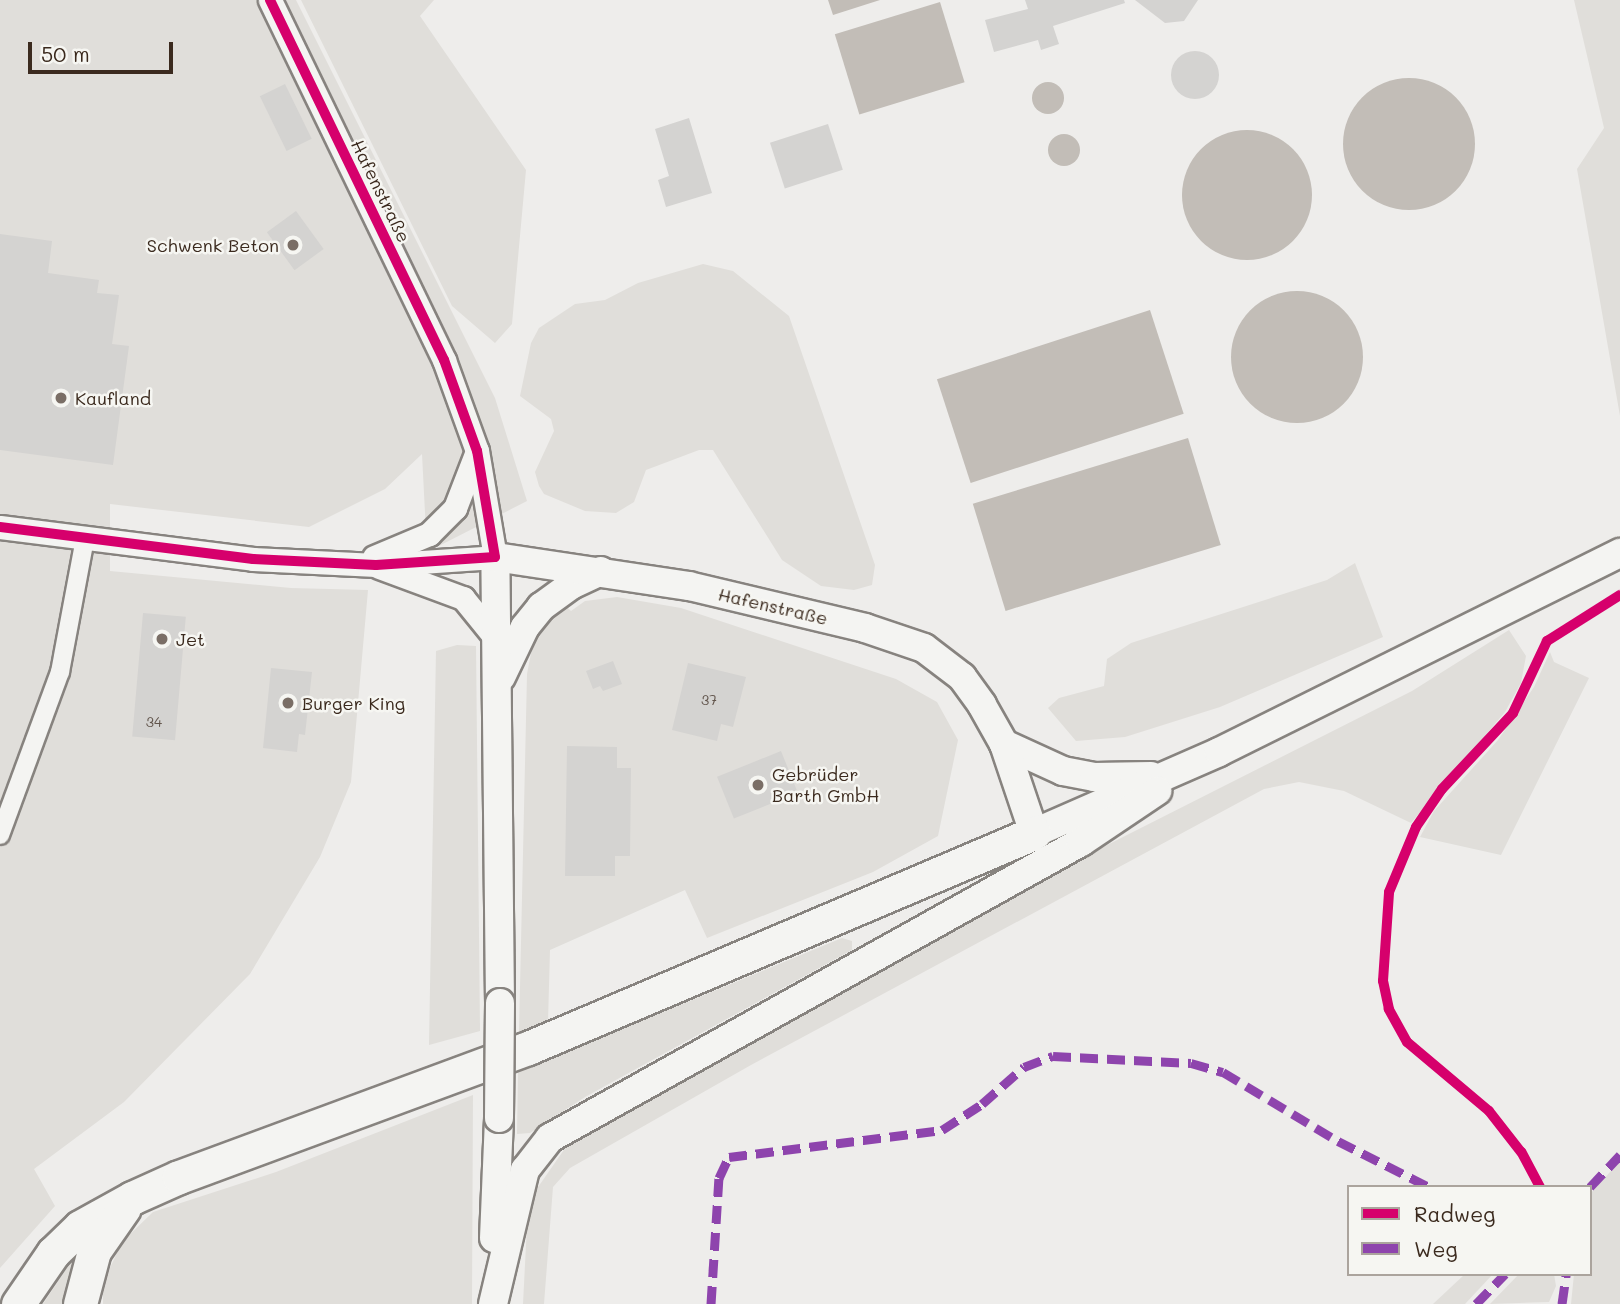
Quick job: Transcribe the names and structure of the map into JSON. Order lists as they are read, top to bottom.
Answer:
{
  "streets": {
    "main road": ["Hafenstraße"]
  },
  "places": [
    "Schwenk Beton",
    "Kaufland",
    "Jet",
    "Burger King",
    "Gebrüder Barth GmbH"
  ],
  "house_numbers": ["37", "34"],
  "legend": ["Radweg", "Weg"],
  "scale_bar": "50 m"
}
